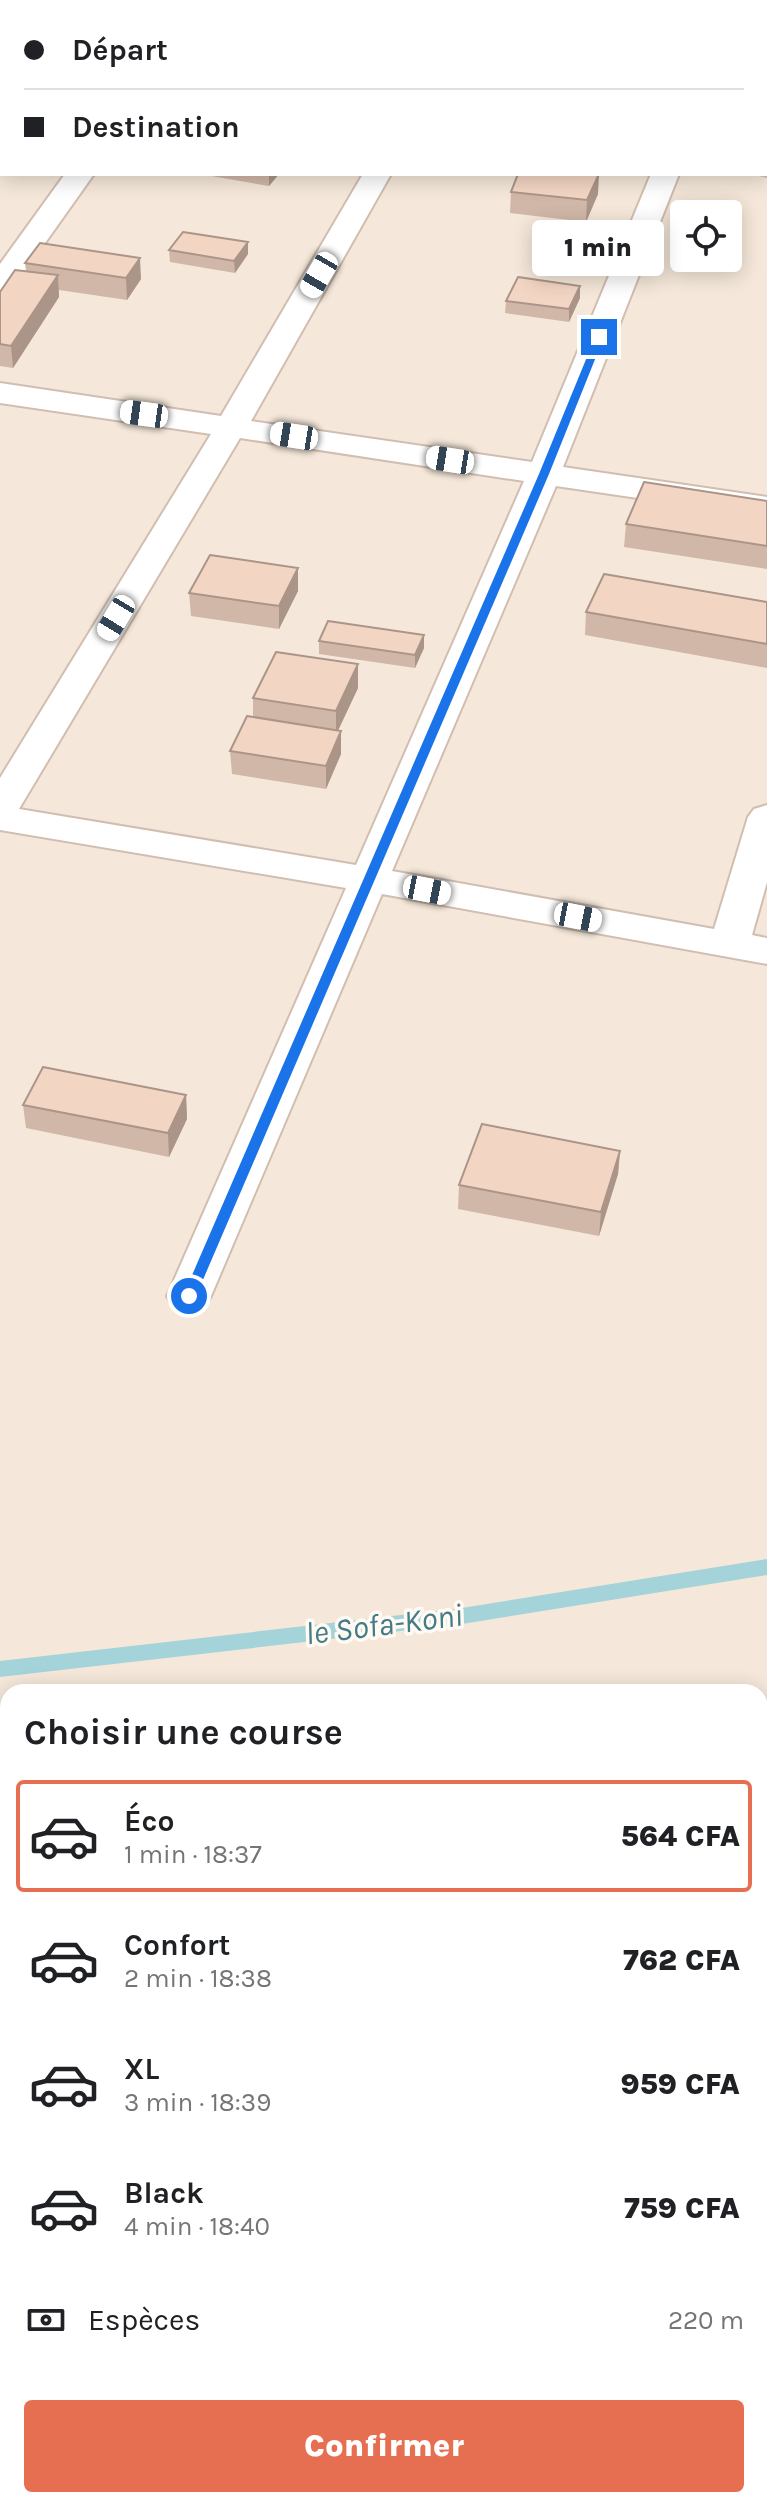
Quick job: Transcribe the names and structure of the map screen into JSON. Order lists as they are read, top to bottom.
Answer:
{
  "water": ["le Sofa-Koni"],
  "page": {
    "banner": ["Départ", "Destination"],
    "bubble": "1 min",
    "heading": "Choisir une course",
    "list": [
      {
        "name": "Éco",
        "note": "1 min · 18:37",
        "value": "564 CFA"
      },
      {
        "name": "Confort",
        "note": "2 min · 18:38",
        "value": "762 CFA"
      },
      {
        "name": "XL",
        "note": "3 min · 18:39",
        "value": "959 CFA"
      },
      {
        "name": "Black",
        "note": "4 min · 18:40",
        "value": "759 CFA"
      }
    ],
    "pay": ["Espèces", "220 m"],
    "buttons": "Confirmer"
  }
}
